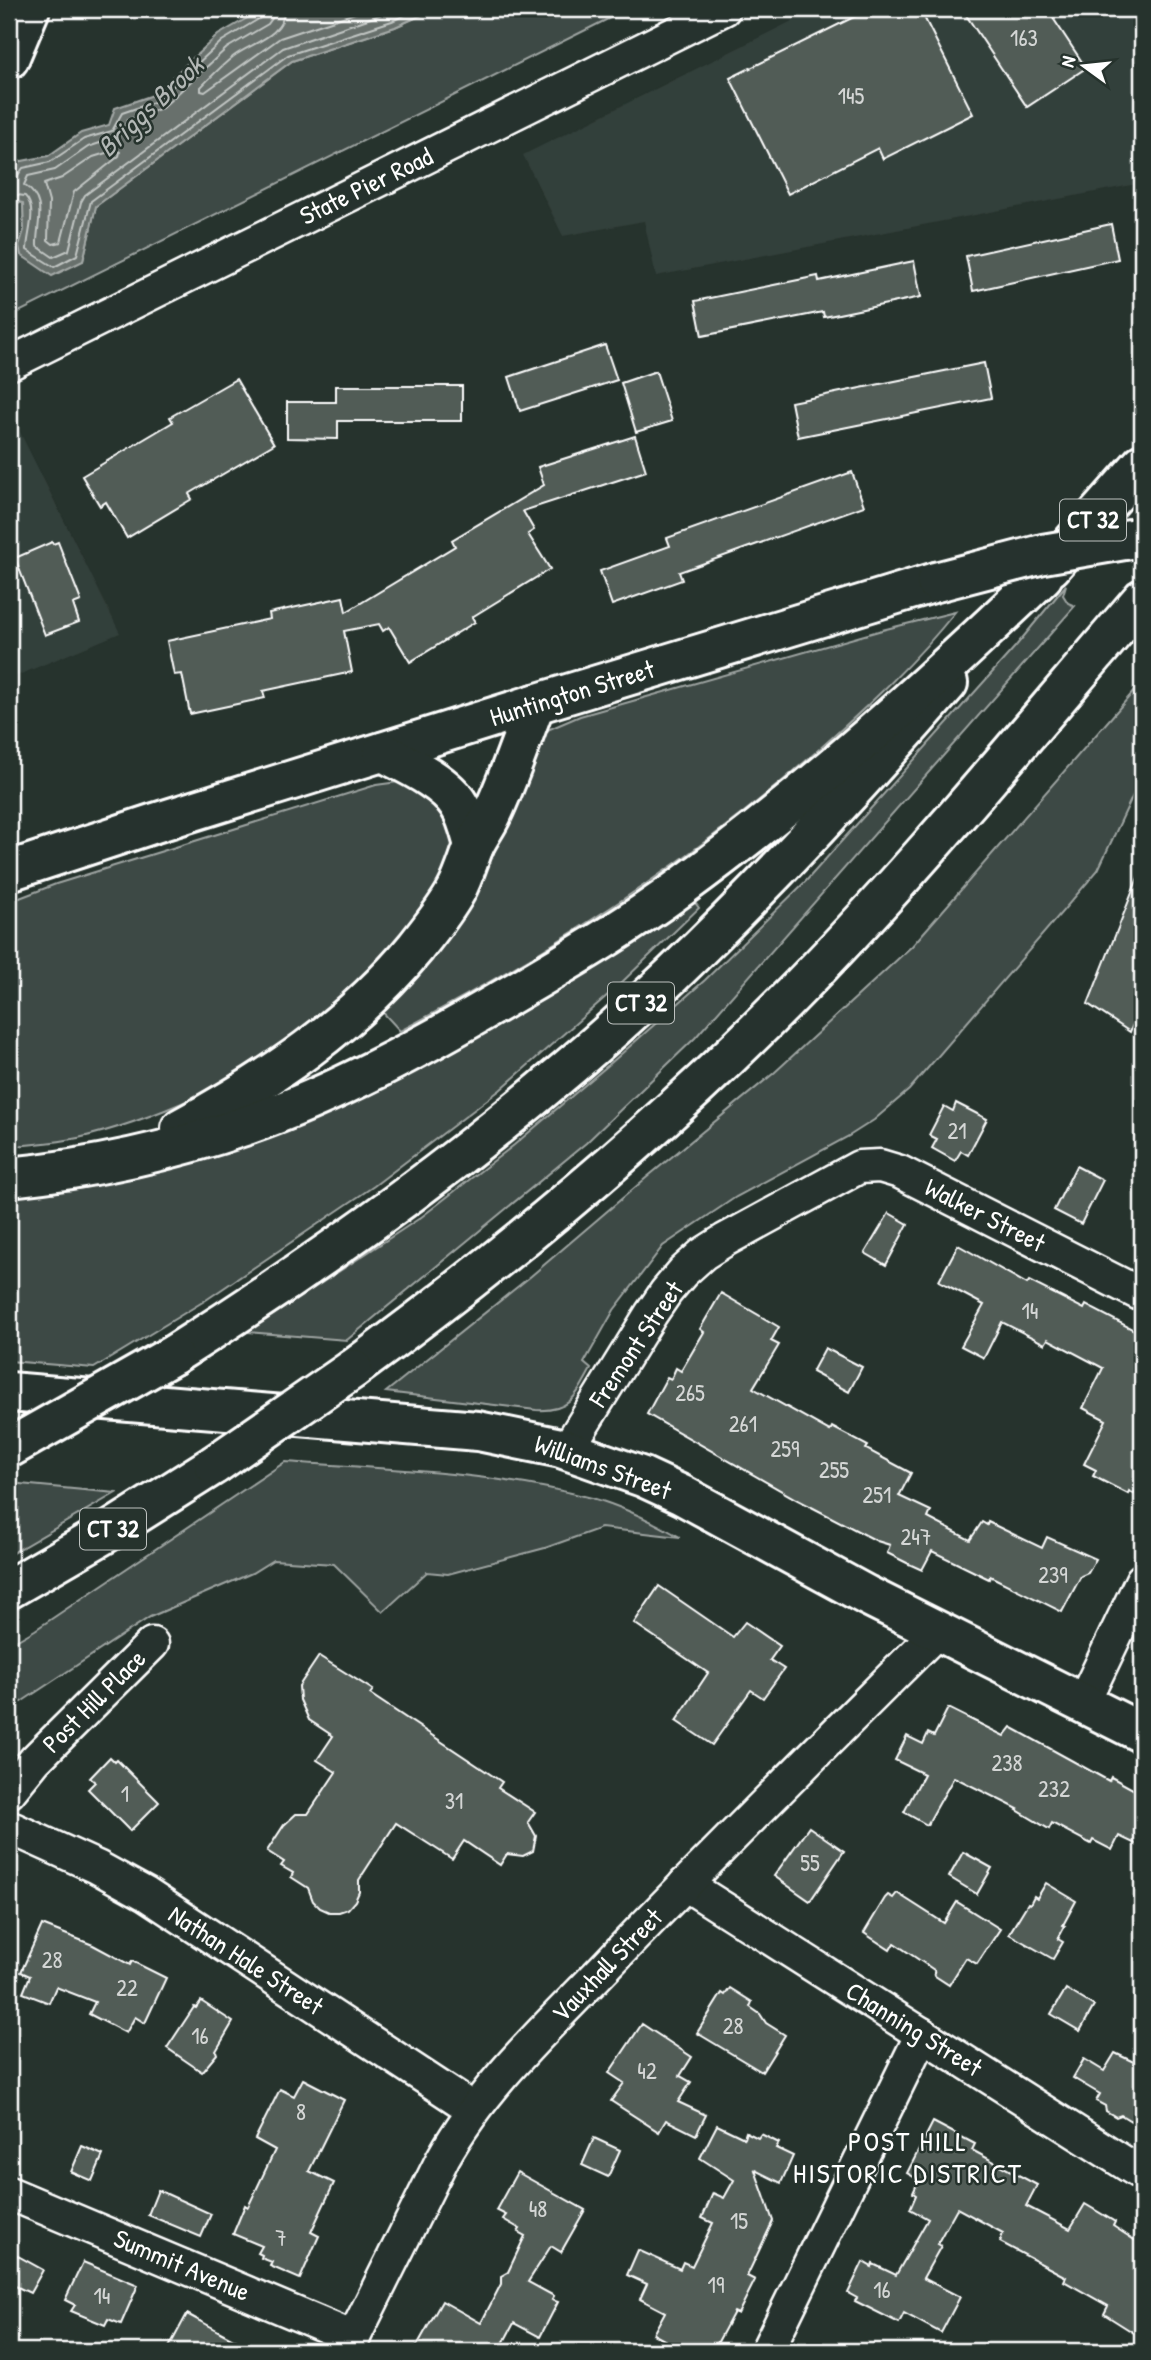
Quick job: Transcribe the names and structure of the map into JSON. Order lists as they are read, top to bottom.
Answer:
{
  "streets": {
    "main road": ["CT 32", "Huntington Street", "Williams Street"],
    "street": [
      "State Pier Road",
      "Walker Street",
      "Fremont Street",
      "Post Hill Place",
      "Nathan Hale Street",
      "Vauxhall Street",
      "Channing Street",
      "Summit Avenue"
    ]
  },
  "crossings": [
    ["Walker Street", "Fremont Street"],
    ["Fremont Street", "Williams Street"],
    ["Williams Street", "Vauxhall Street"],
    ["Nathan Hale Street", "Vauxhall Street"],
    ["Vauxhall Street", "Channing Street"],
    ["Vauxhall Street", "Summit Avenue"]
  ],
  "districts": ["POST HILL HISTORIC DISTRICT"],
  "water": ["Briggs Brook"],
  "house_numbers": [
    "163",
    "145",
    "21",
    "14",
    "265",
    "261",
    "259",
    "255",
    "251",
    "247",
    "239",
    "238",
    "232",
    "1",
    "31",
    "55",
    "28",
    "22",
    "28",
    "16",
    "42",
    "8",
    "48",
    "15",
    "7",
    "19",
    "16",
    "14"
  ],
  "north": "left"
}
